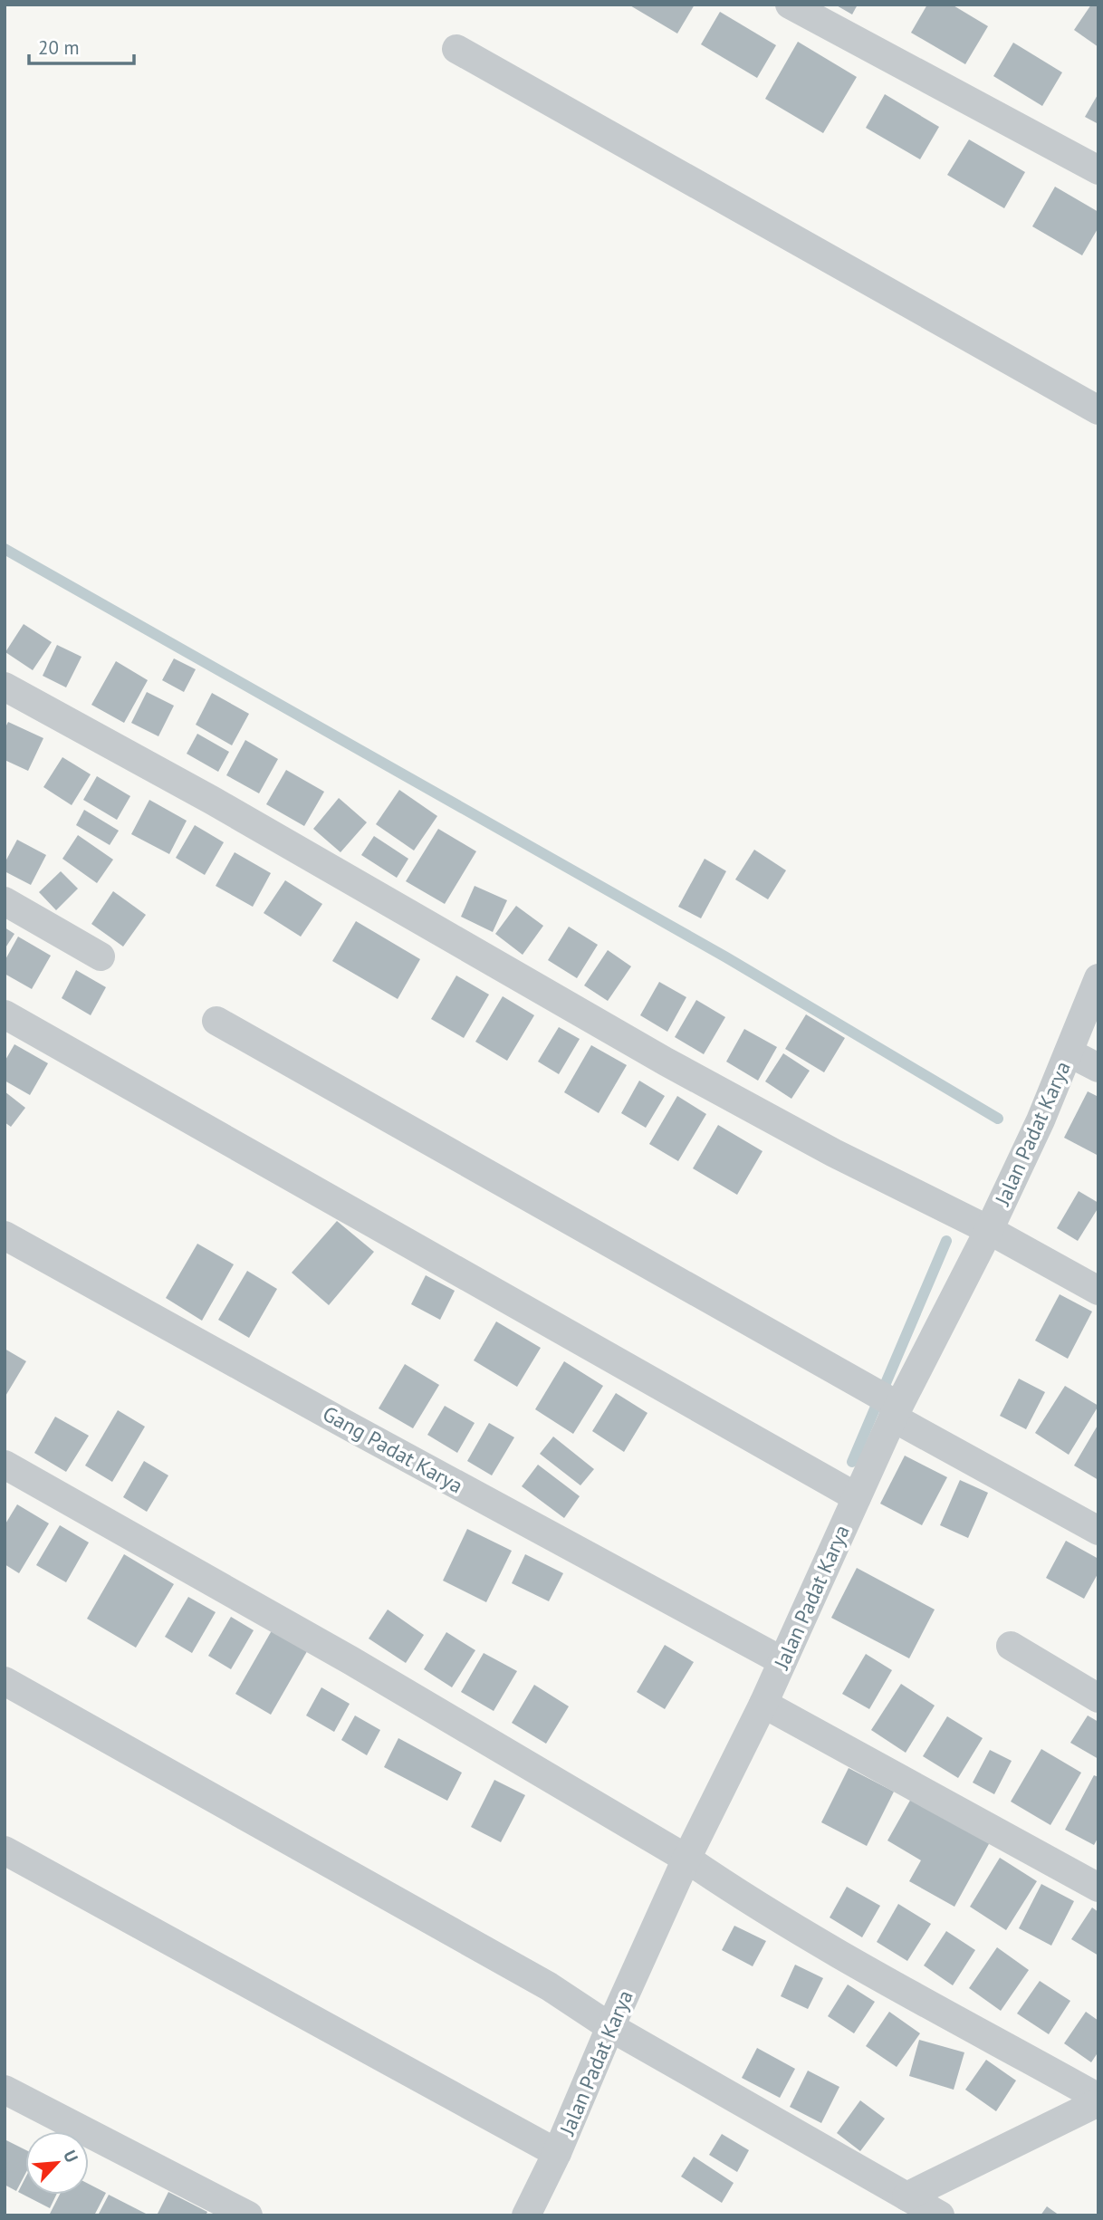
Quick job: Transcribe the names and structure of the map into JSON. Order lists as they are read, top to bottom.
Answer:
{
  "streets": {
    "street": ["Jalan Padat Karya", "Gang Padat Karya"]
  },
  "crossings": [
    ["Jalan Padat Karya", "Gang Padat Karya"]
  ],
  "scale_bar": "20 m",
  "north": "top right"
}
